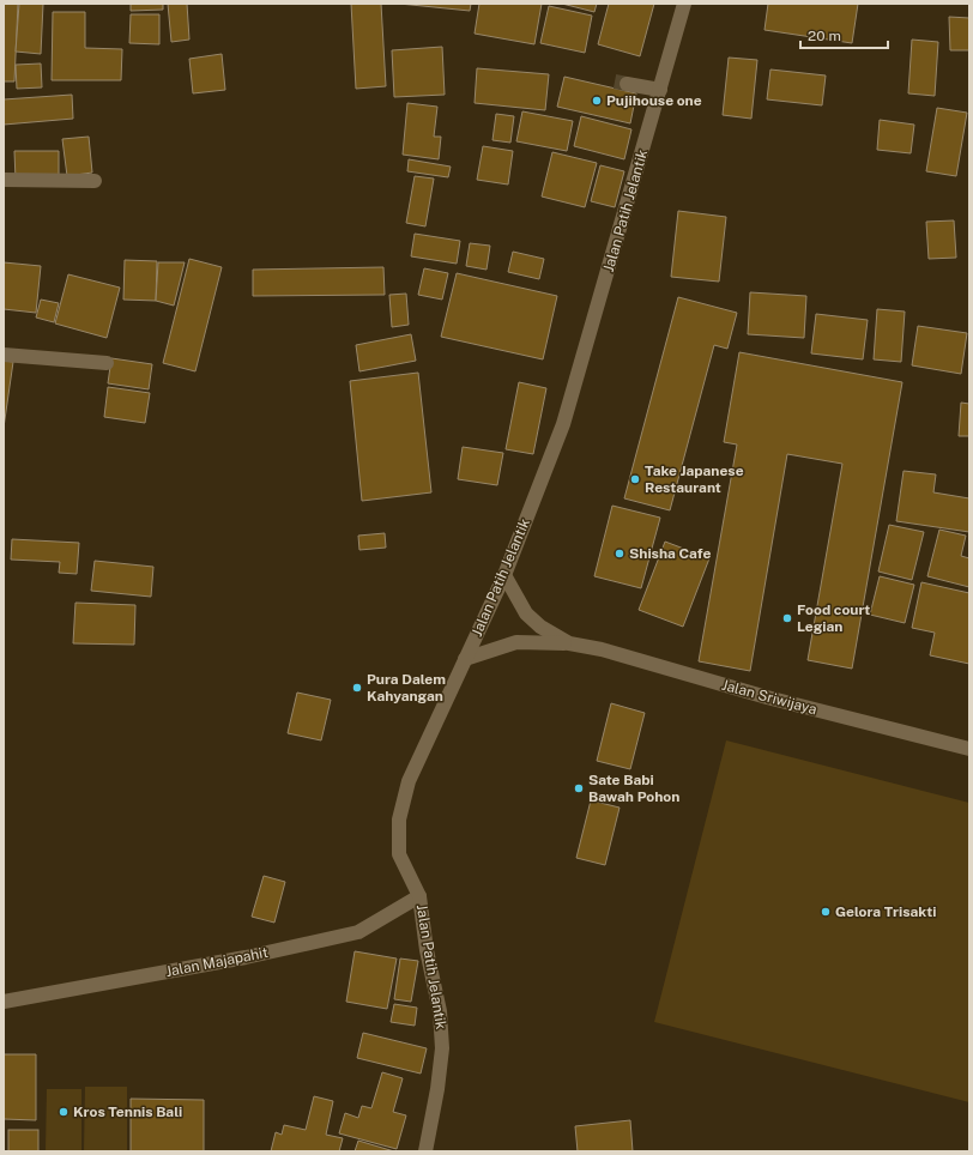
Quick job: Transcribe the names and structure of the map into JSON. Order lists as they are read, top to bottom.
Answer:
{
  "streets": {
    "street": ["Jalan Patih Jelantik", "Jalan Sriwijaya", "Jalan Majapahit"]
  },
  "crossings": [
    ["Jalan Patih Jelantik", "Jalan Sriwijaya"],
    ["Jalan Patih Jelantik", "Jalan Majapahit"]
  ],
  "places": [
    "Pujihouse one",
    "Take Japanese Restaurant",
    "Shisha Cafe",
    "Food court Legian",
    "Pura Dalem Kahyangan",
    "Sate Babi Bawah Pohon",
    "Gelora Trisakti",
    "Kros Tennis Bali"
  ],
  "scale_bar": "20 m"
}
